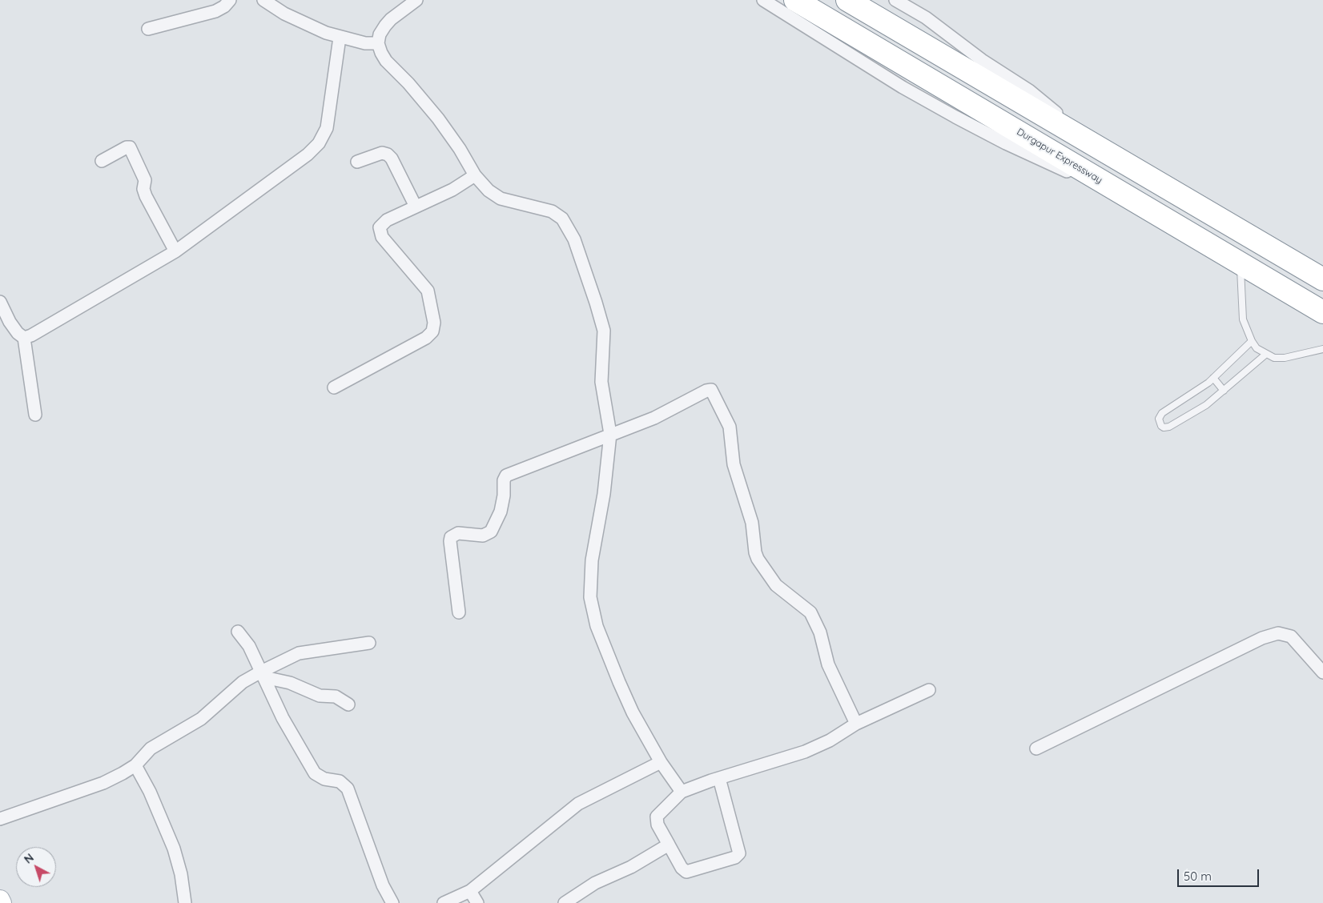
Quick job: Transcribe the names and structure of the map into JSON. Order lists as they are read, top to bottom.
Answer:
{
  "streets": {
    "highway": ["Durgapur Expressway"]
  },
  "scale_bar": "50 m",
  "north": "top left"
}
